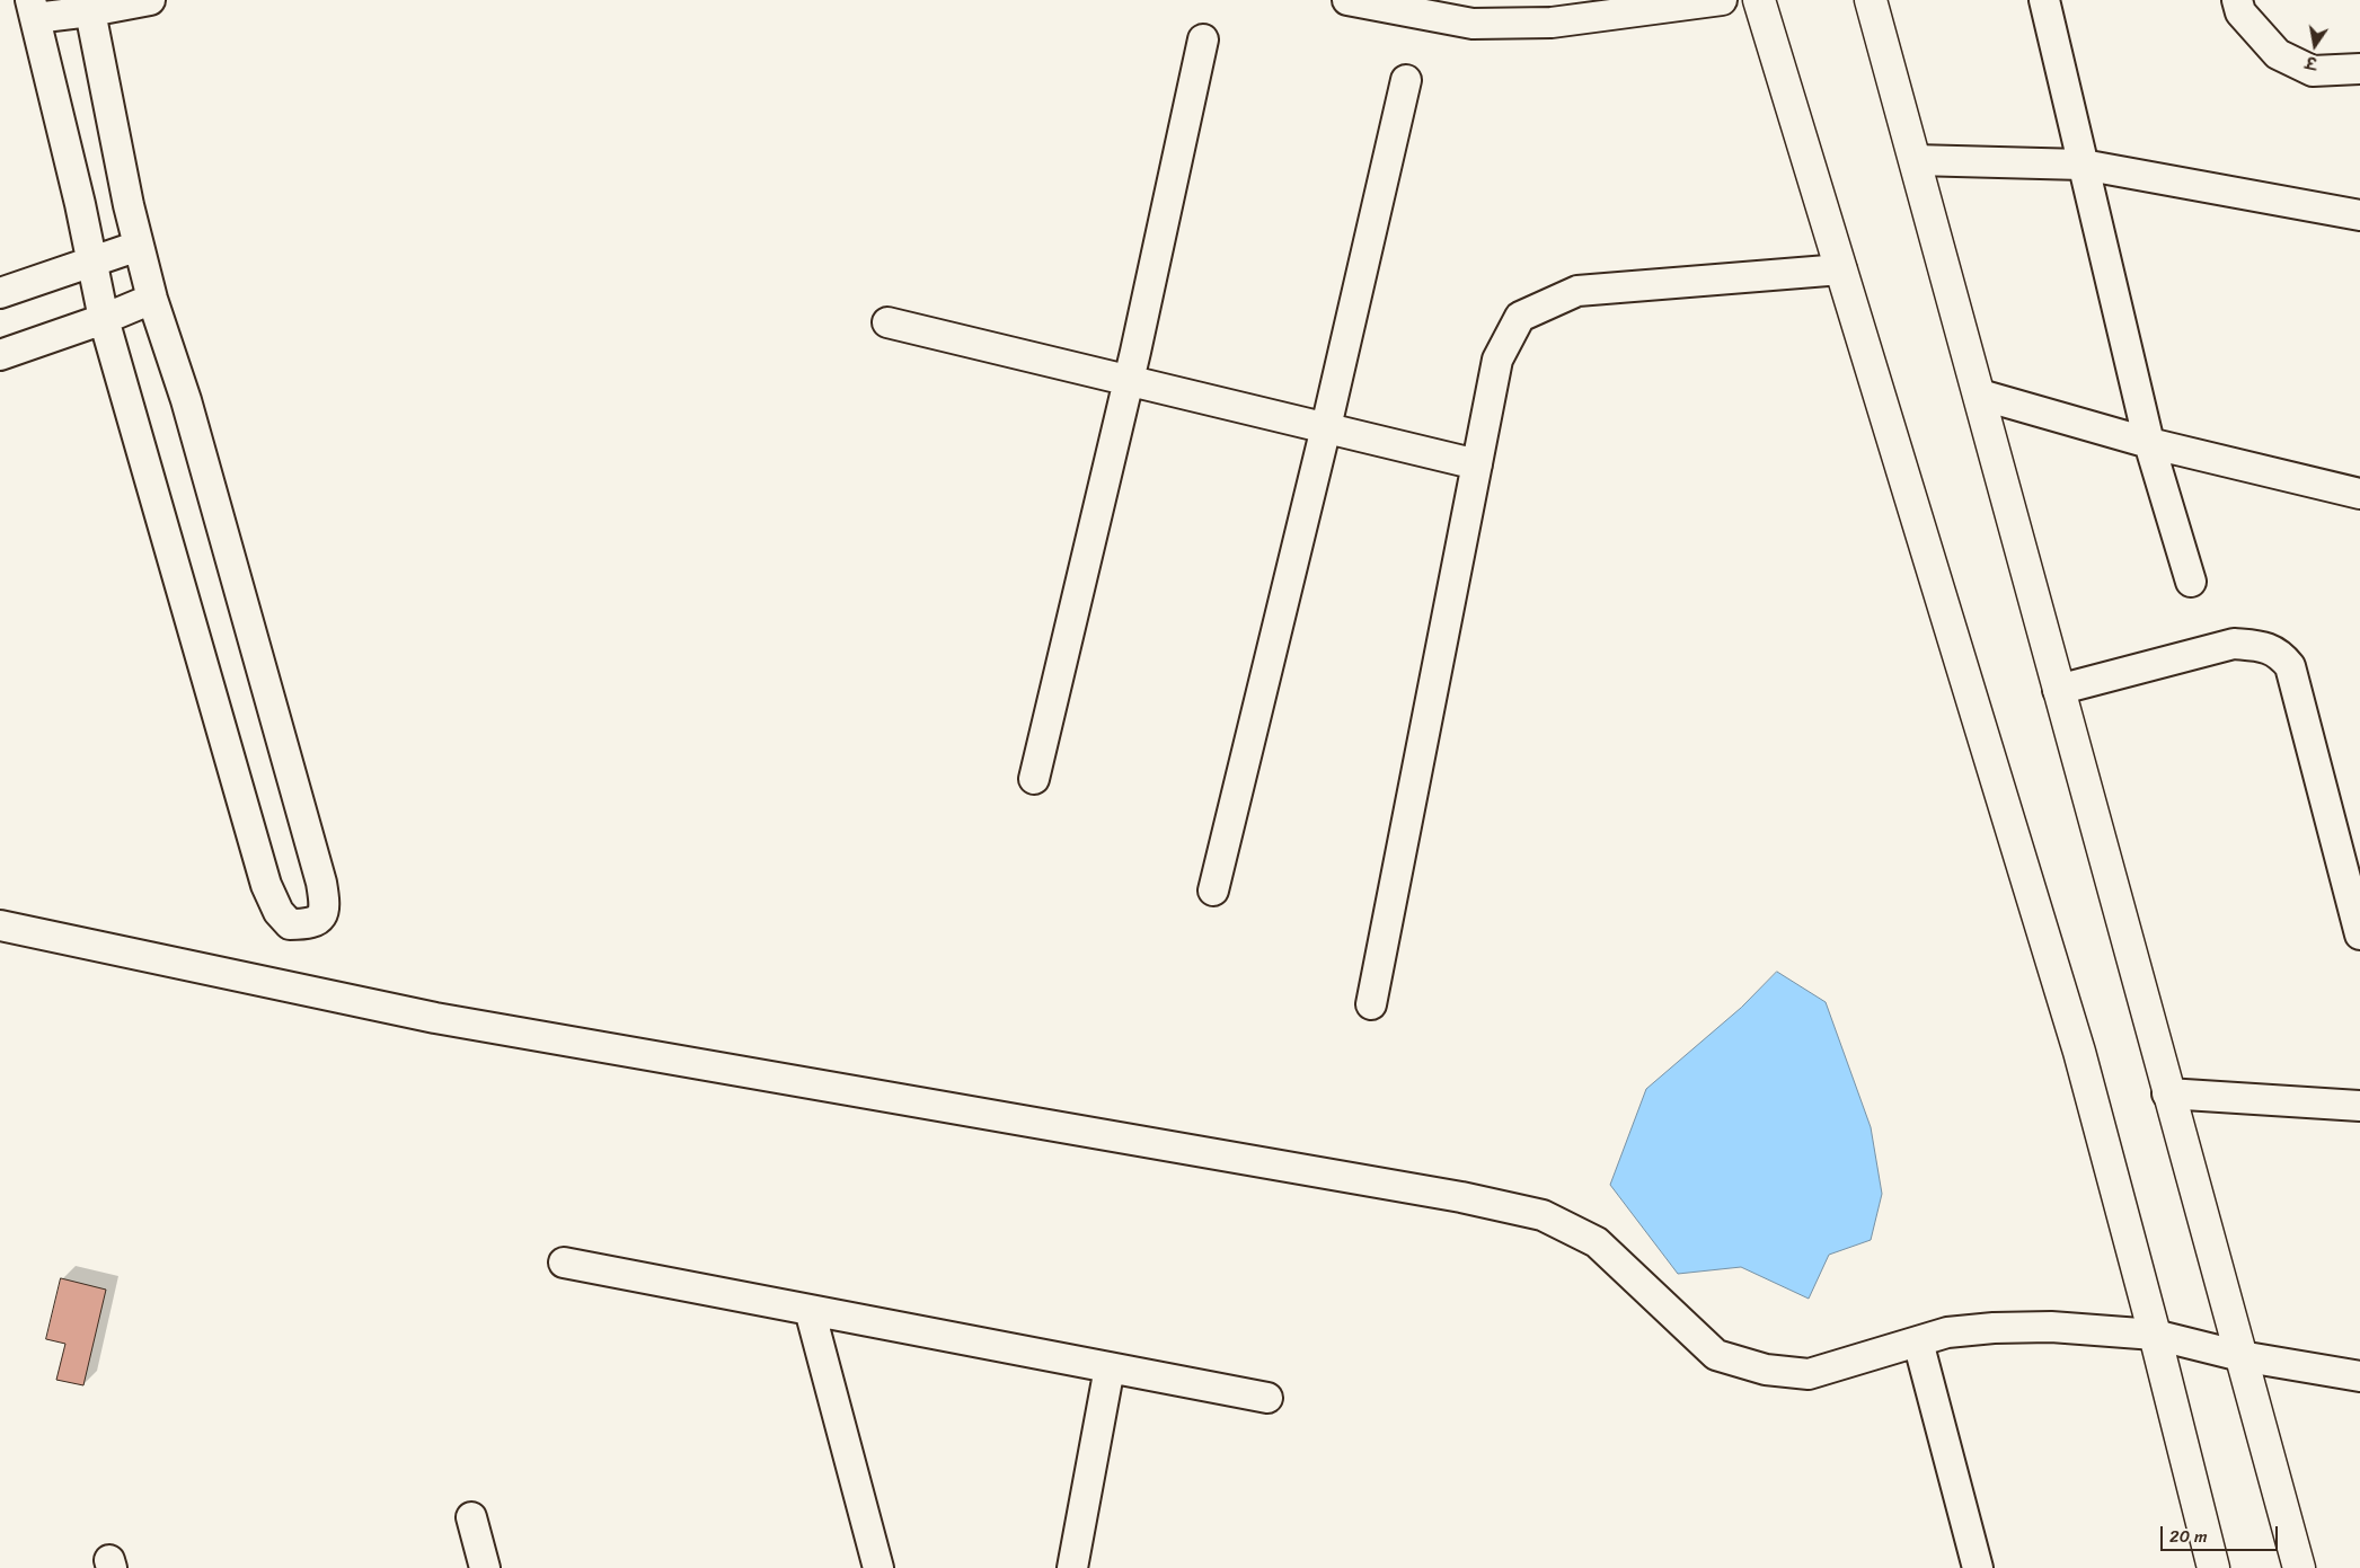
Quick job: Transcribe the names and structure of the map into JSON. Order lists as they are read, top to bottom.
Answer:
{
  "scale_bar": "20 m",
  "north": "bottom"
}
